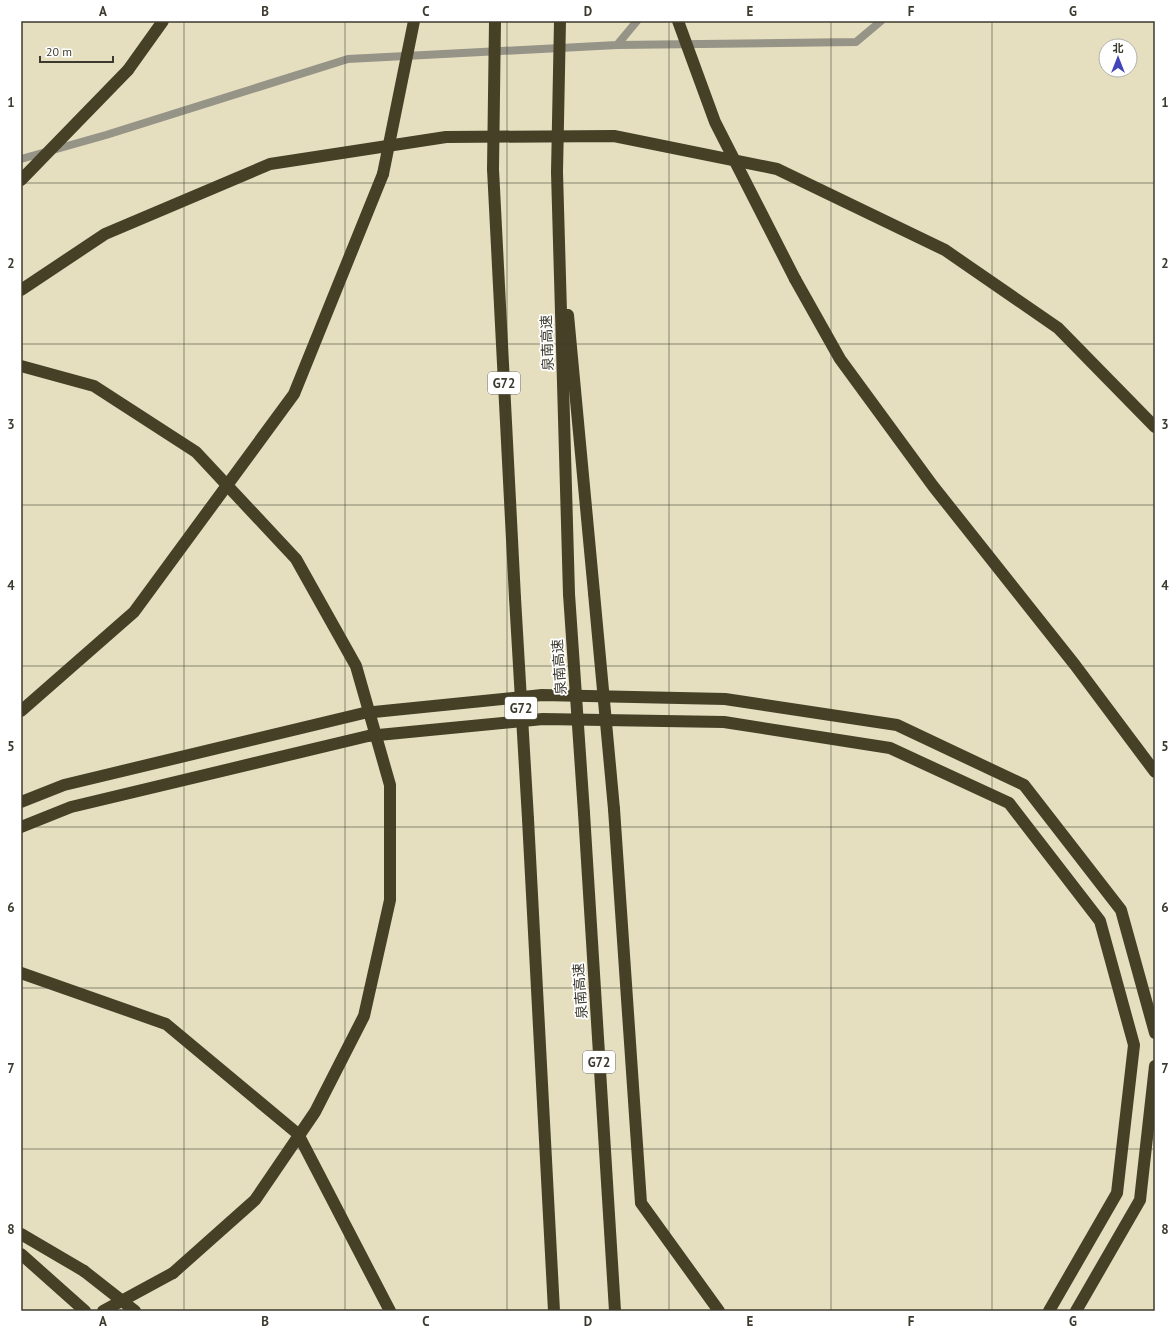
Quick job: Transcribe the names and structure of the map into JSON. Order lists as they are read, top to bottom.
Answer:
{
  "streets": {
    "highway": ["泉南高速", "G72"]
  },
  "scale_bar": "20 m",
  "north": "top",
  "grid": {
    "columns": [
      "A",
      "B",
      "C",
      "D",
      "E",
      "F",
      "G"
    ],
    "rows": [
      "1",
      "2",
      "3",
      "4",
      "5",
      "6",
      "7",
      "8"
    ]
  }
}
